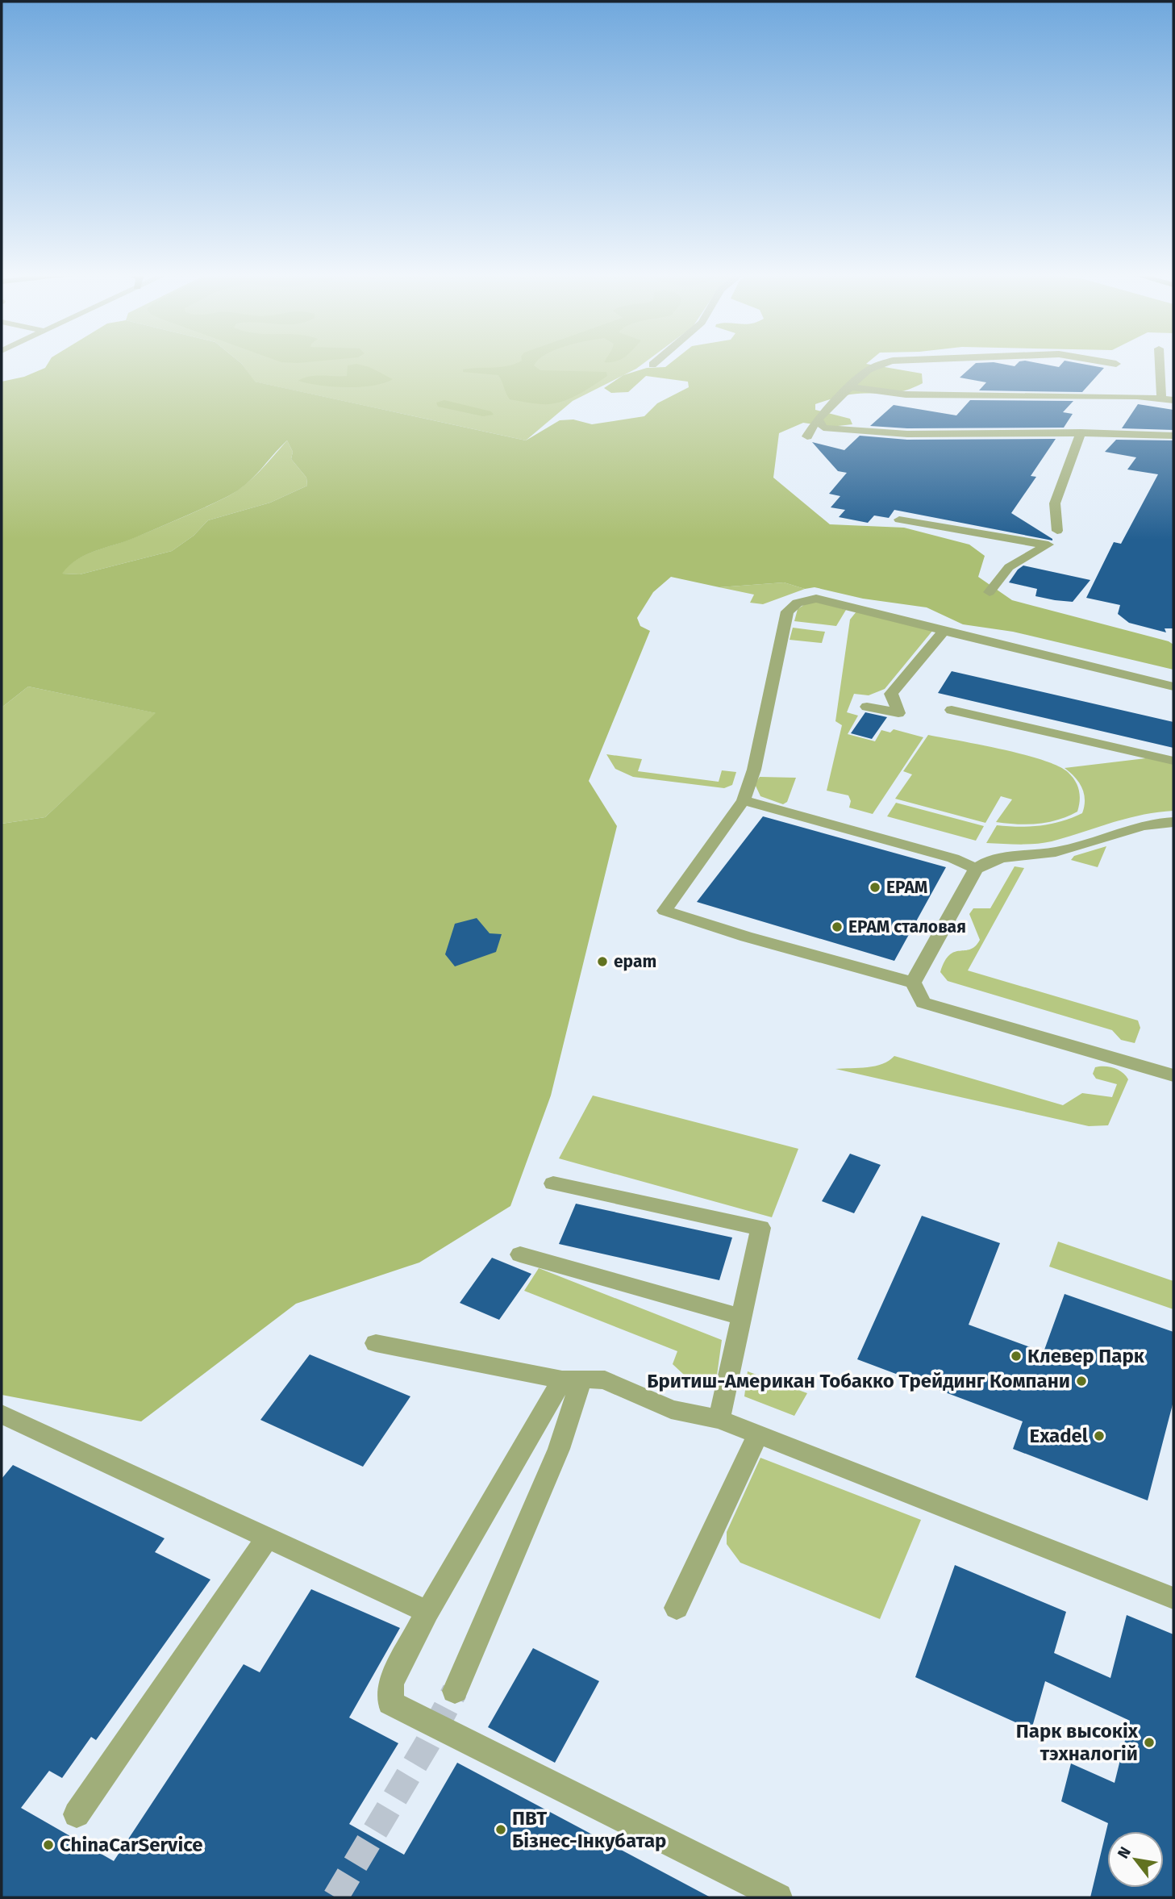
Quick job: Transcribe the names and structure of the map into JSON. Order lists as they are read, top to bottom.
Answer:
{
  "places": [
    "EPAM",
    "EPAM сталовая",
    "epam",
    "Клевер Парк",
    "Бритиш-Американ Тобакко Трейдинг Компани",
    "Exadel",
    "Парк высокіх тэхналогій",
    "ПВТ Бізнес-Інкубатар",
    "ChinaCarService"
  ],
  "north": "top left"
}
